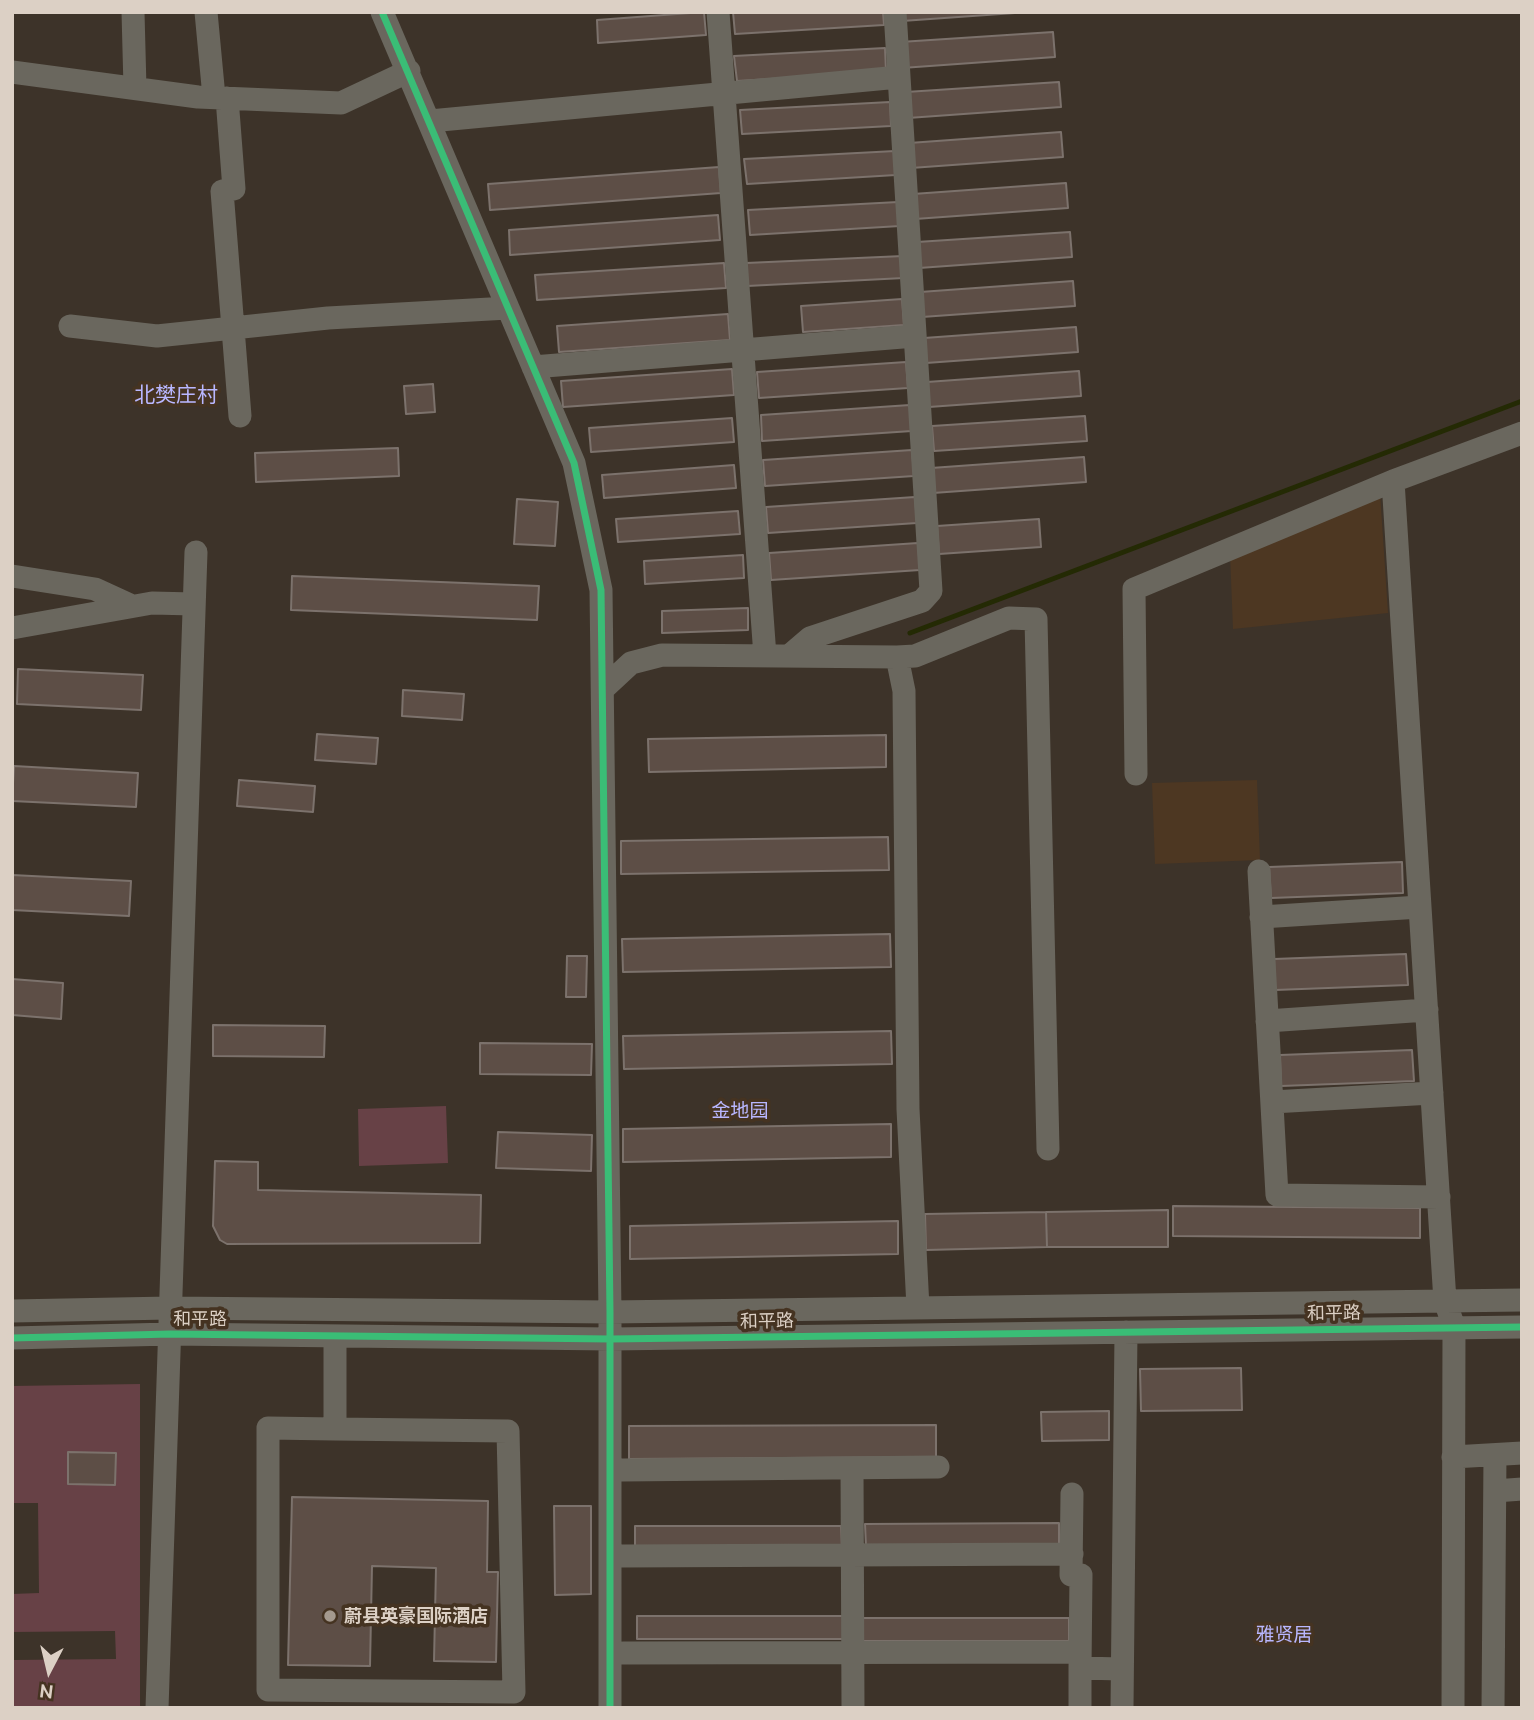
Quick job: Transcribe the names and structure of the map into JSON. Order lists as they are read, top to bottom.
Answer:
{
  "streets": {
    "street": ["和平路"]
  },
  "districts": ["北樊庄村", "金地园", "雅贤居"],
  "places": ["蔚县英豪国际酒店"],
  "north": "bottom"
}
